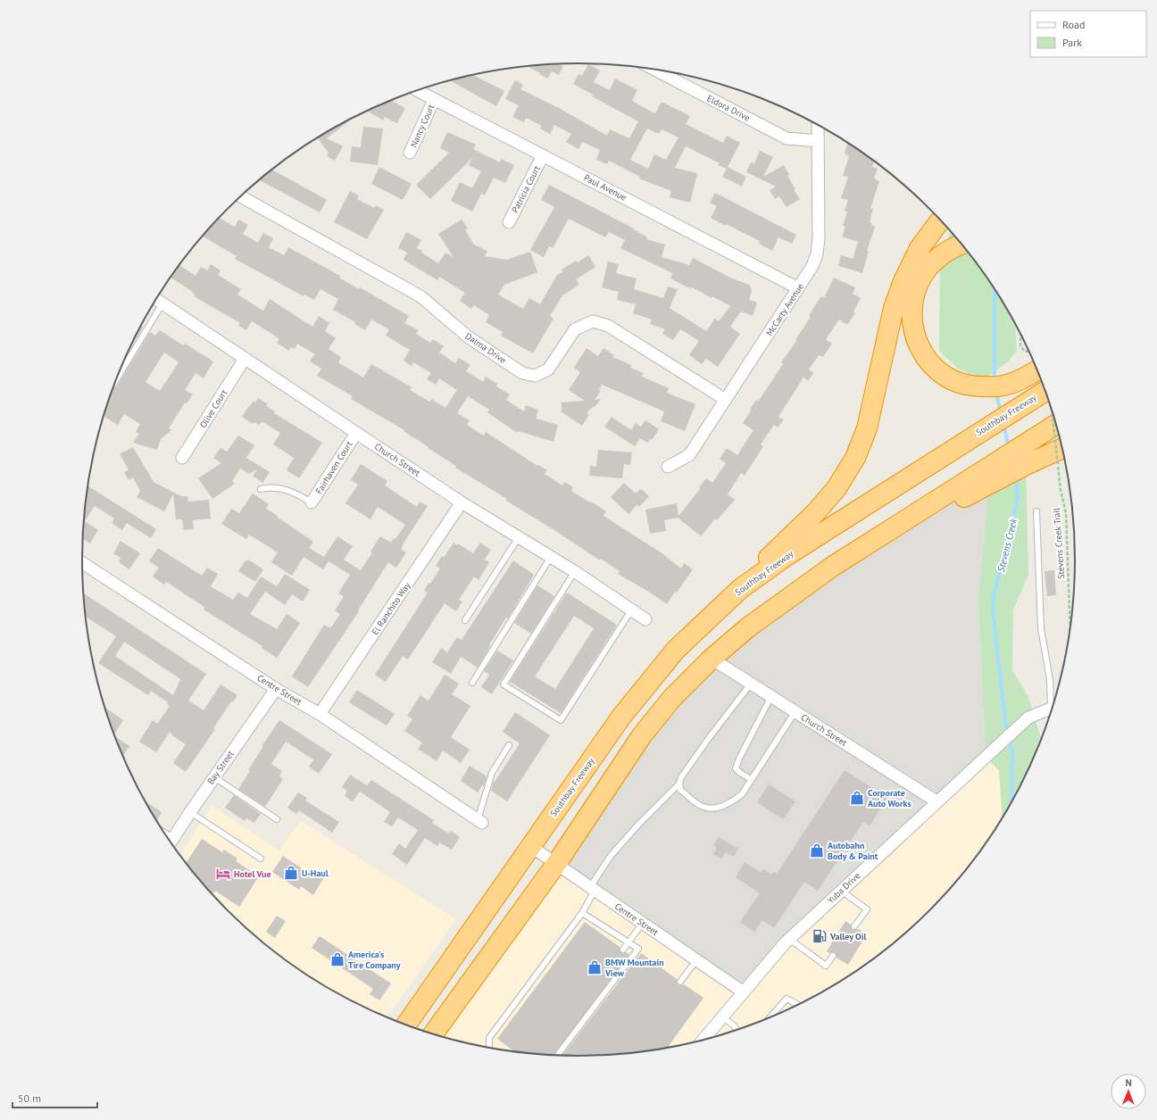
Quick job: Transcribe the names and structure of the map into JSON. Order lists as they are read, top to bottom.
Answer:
{
  "streets": {
    "highway": ["Southbay Freeway"],
    "street": [
      "Eldora Drive",
      "Nancy Court",
      "Paul Avenue",
      "Patricia Court",
      "McCarty Avenue",
      "Dalma Drive",
      "Olive Court",
      "Church Street",
      "Fairhaven Court",
      "El Ranchito Way",
      "Centre Street",
      "Bay Street",
      "Yuba Drive"
    ],
    "path": ["Stevens Creek Trail"]
  },
  "crossings": [
    ["Eldora Drive", "McCarty Avenue"],
    ["Nancy Court", "Paul Avenue"],
    ["Paul Avenue", "Patricia Court"],
    ["Paul Avenue", "McCarty Avenue"],
    ["McCarty Avenue", "Dalma Drive"],
    ["Olive Court", "Church Street"],
    ["Southbay Freeway", "Centre Street"],
    ["Church Street", "Fairhaven Court"],
    ["Church Street", "El Ranchito Way"],
    ["Church Street", "Yuba Drive"],
    ["El Ranchito Way", "Centre Street"],
    ["Centre Street", "Bay Street"],
    ["Centre Street", "Yuba Drive"]
  ],
  "water": ["Stevens Creek"],
  "places": {
    "shop": [
      "Corporate Auto Works",
      "Autobahn Body & Paint",
      "U-Haul",
      "America's Tire Company",
      "BMW Mountain View"
    ],
    "hotel": ["Hotel Vue"],
    "fuel station": ["Valley Oil"]
  },
  "legend": ["Road", "Park"],
  "scale_bar": "50 m",
  "north": "top"
}
